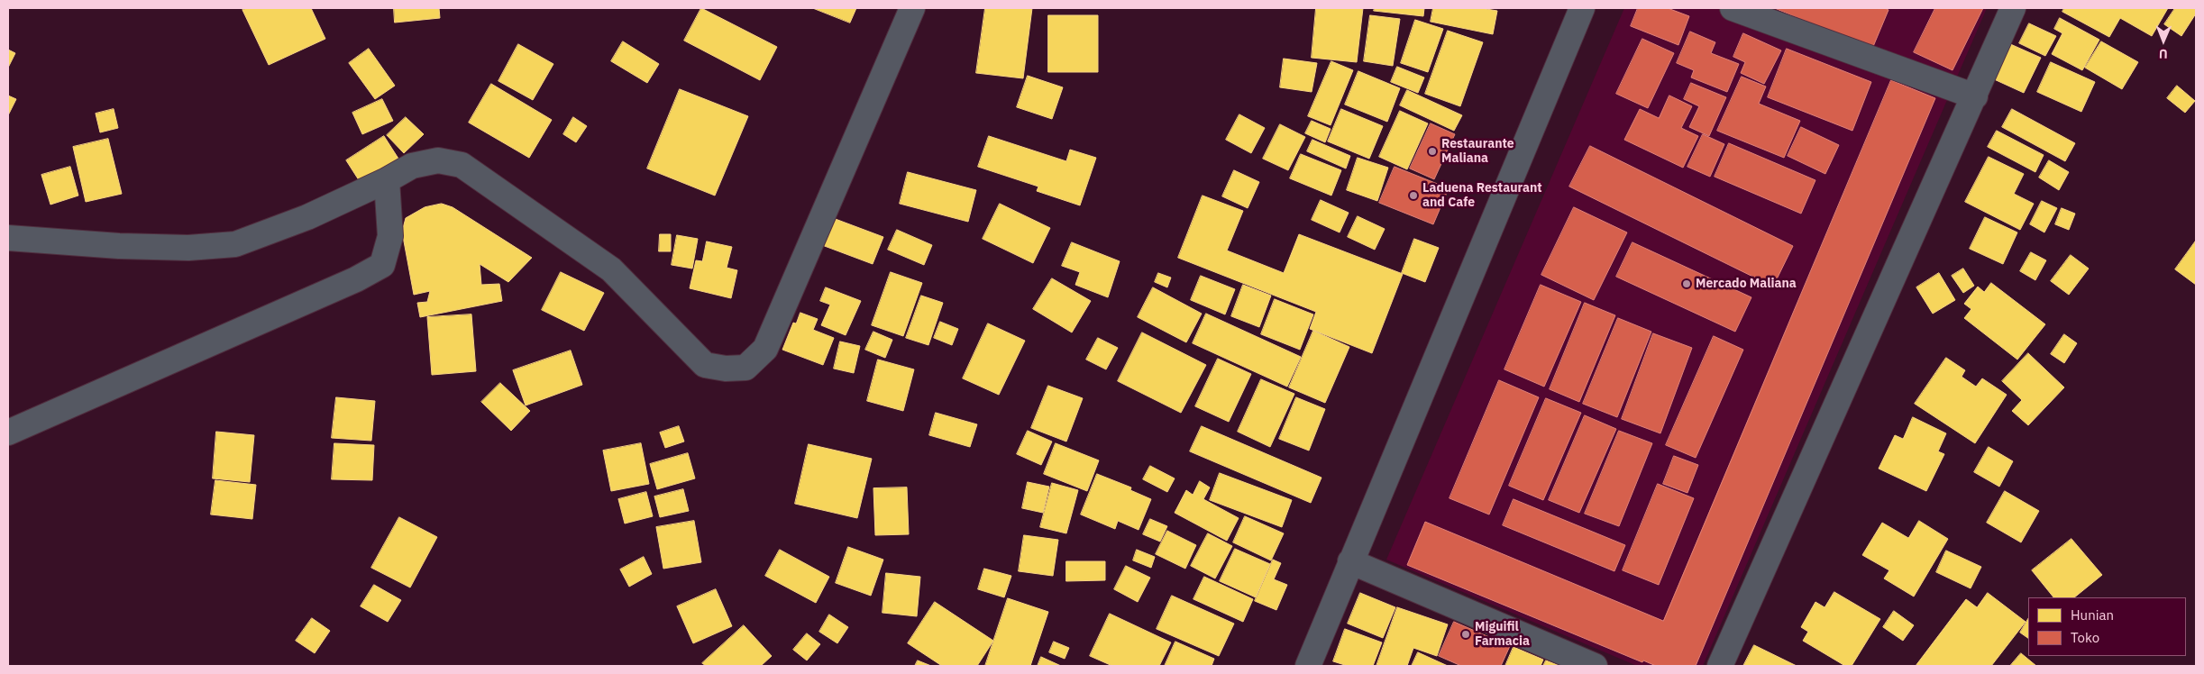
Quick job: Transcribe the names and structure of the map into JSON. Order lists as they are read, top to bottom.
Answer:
{
  "places": [
    "Restaurante Maliana",
    "Laduena Restaurant and Cafe",
    "Mercado Maliana",
    "Miguifil Farmacia"
  ],
  "legend": ["Hunian", "Toko"],
  "north": "bottom"
}
